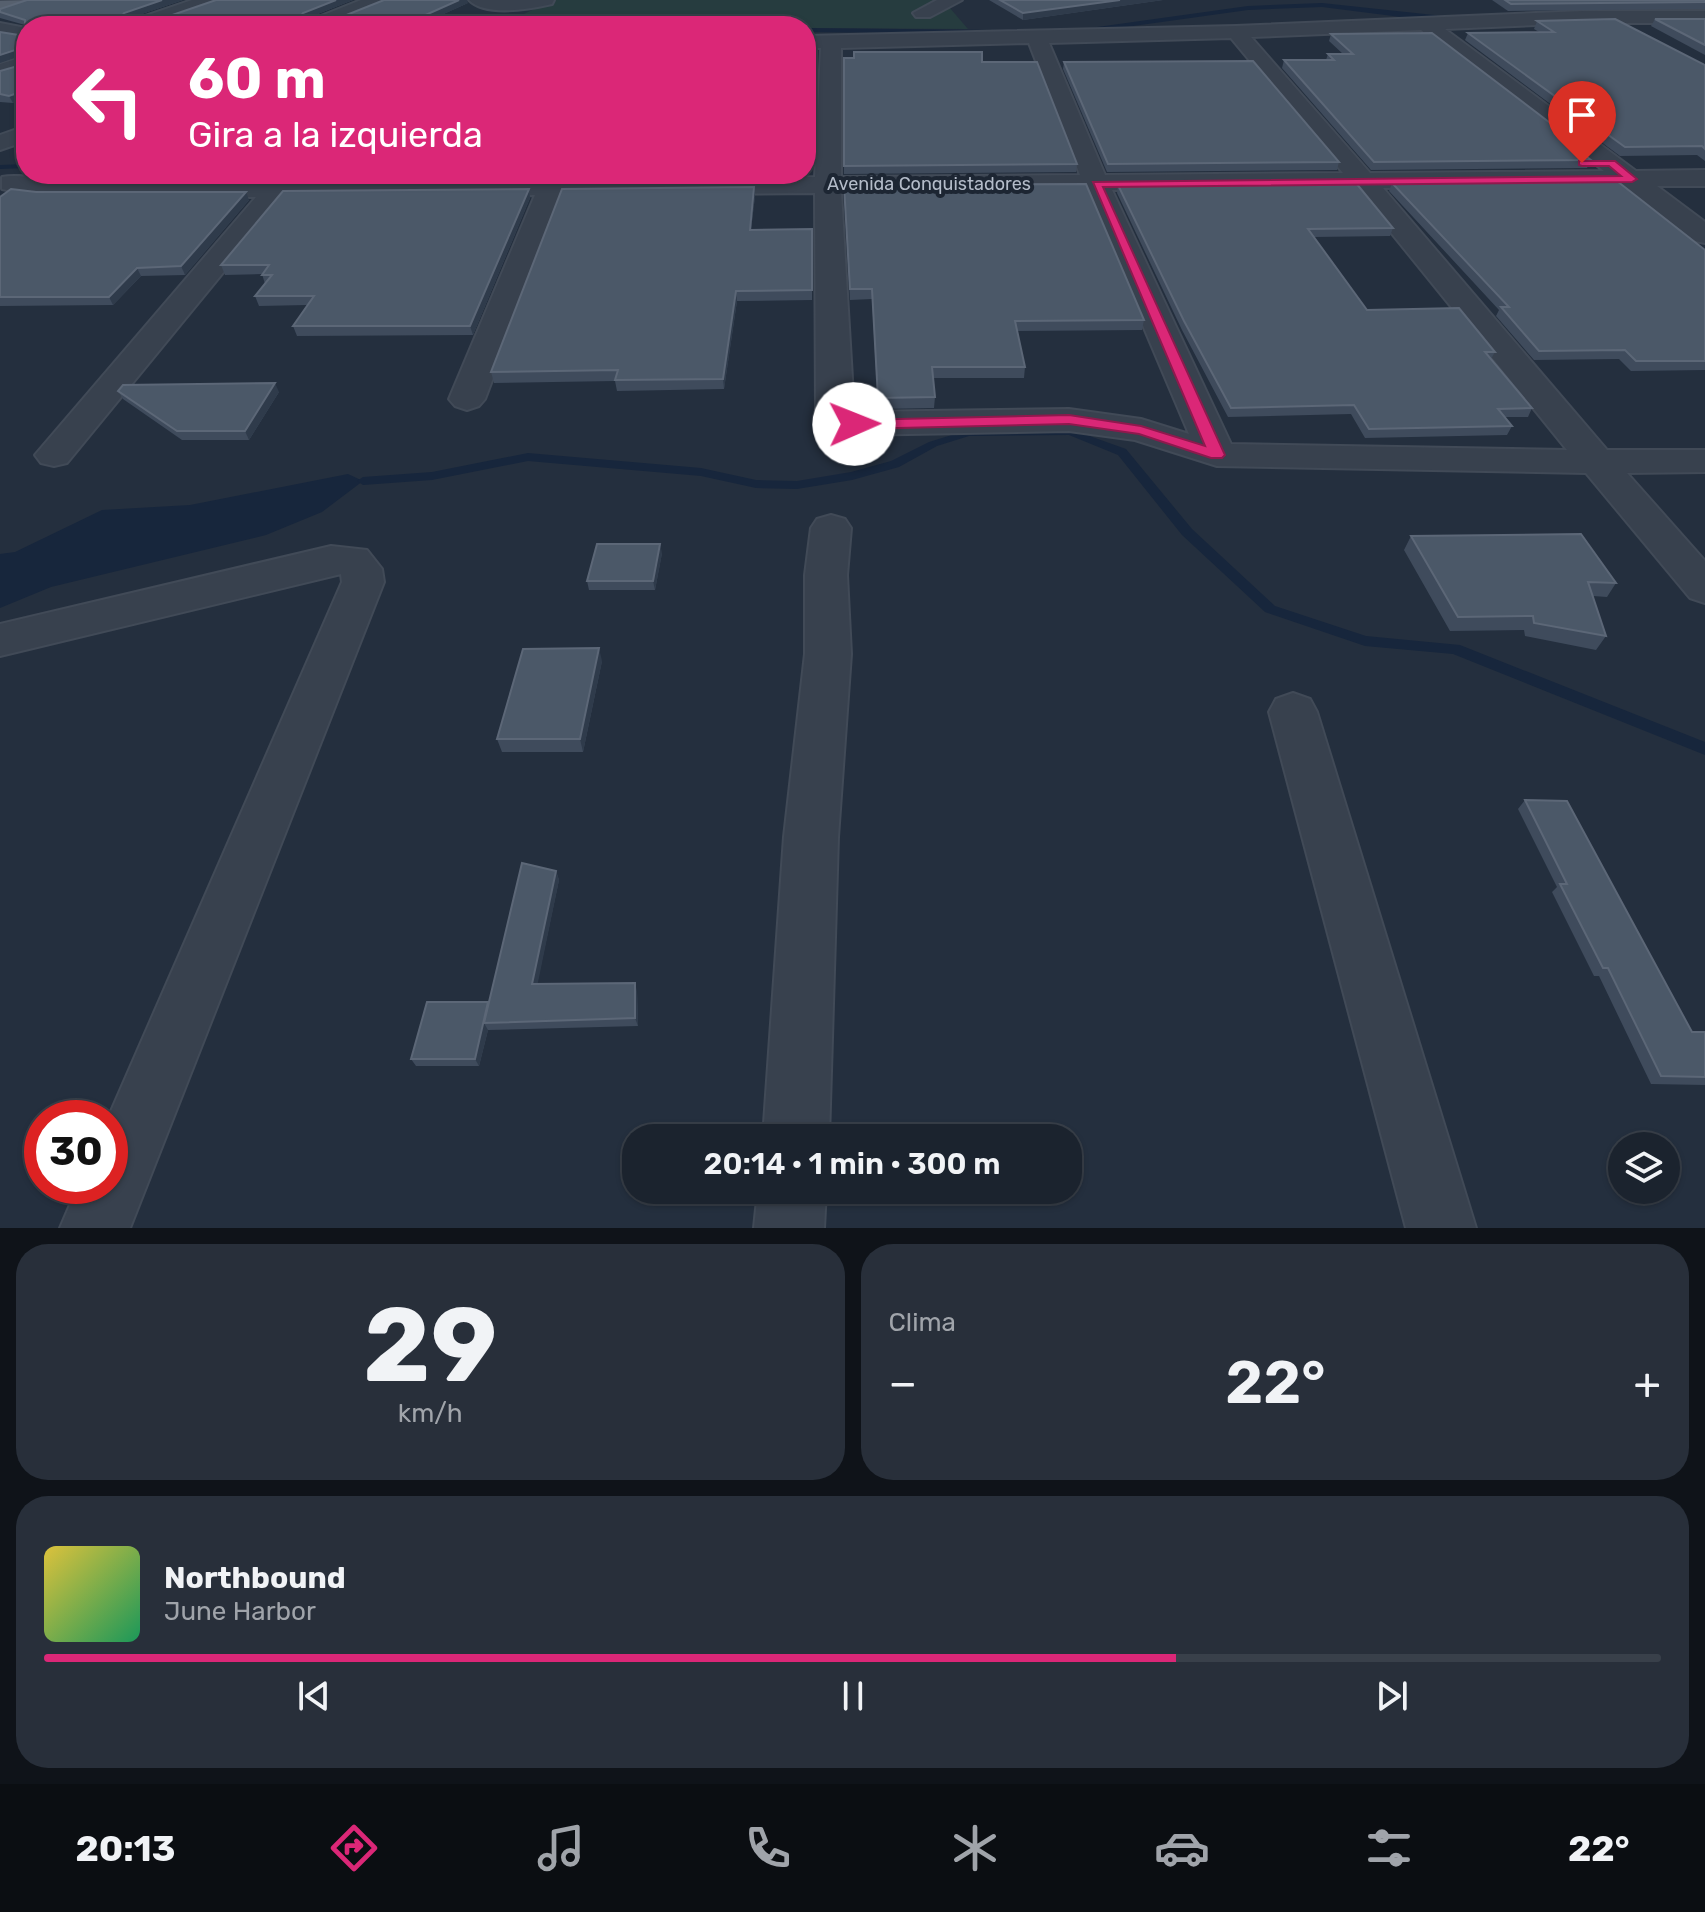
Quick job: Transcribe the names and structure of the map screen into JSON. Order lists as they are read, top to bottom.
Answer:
{
  "streets": {
    "street": ["Avenida Conquistadores"]
  },
  "page": {
    "turn": ["60 m", "Gira a la izquierda"],
    "limit": "30",
    "trip": "20:14 · 1 min · 300 m",
    "tile": [
      ["29", "km/h"],
      "Clima"
    ],
    "heat": ["−", "22°", "+"],
    "song": ["Northbound", "June Harbor"],
    "tabs": ["20:13", "22°"]
  }
}
